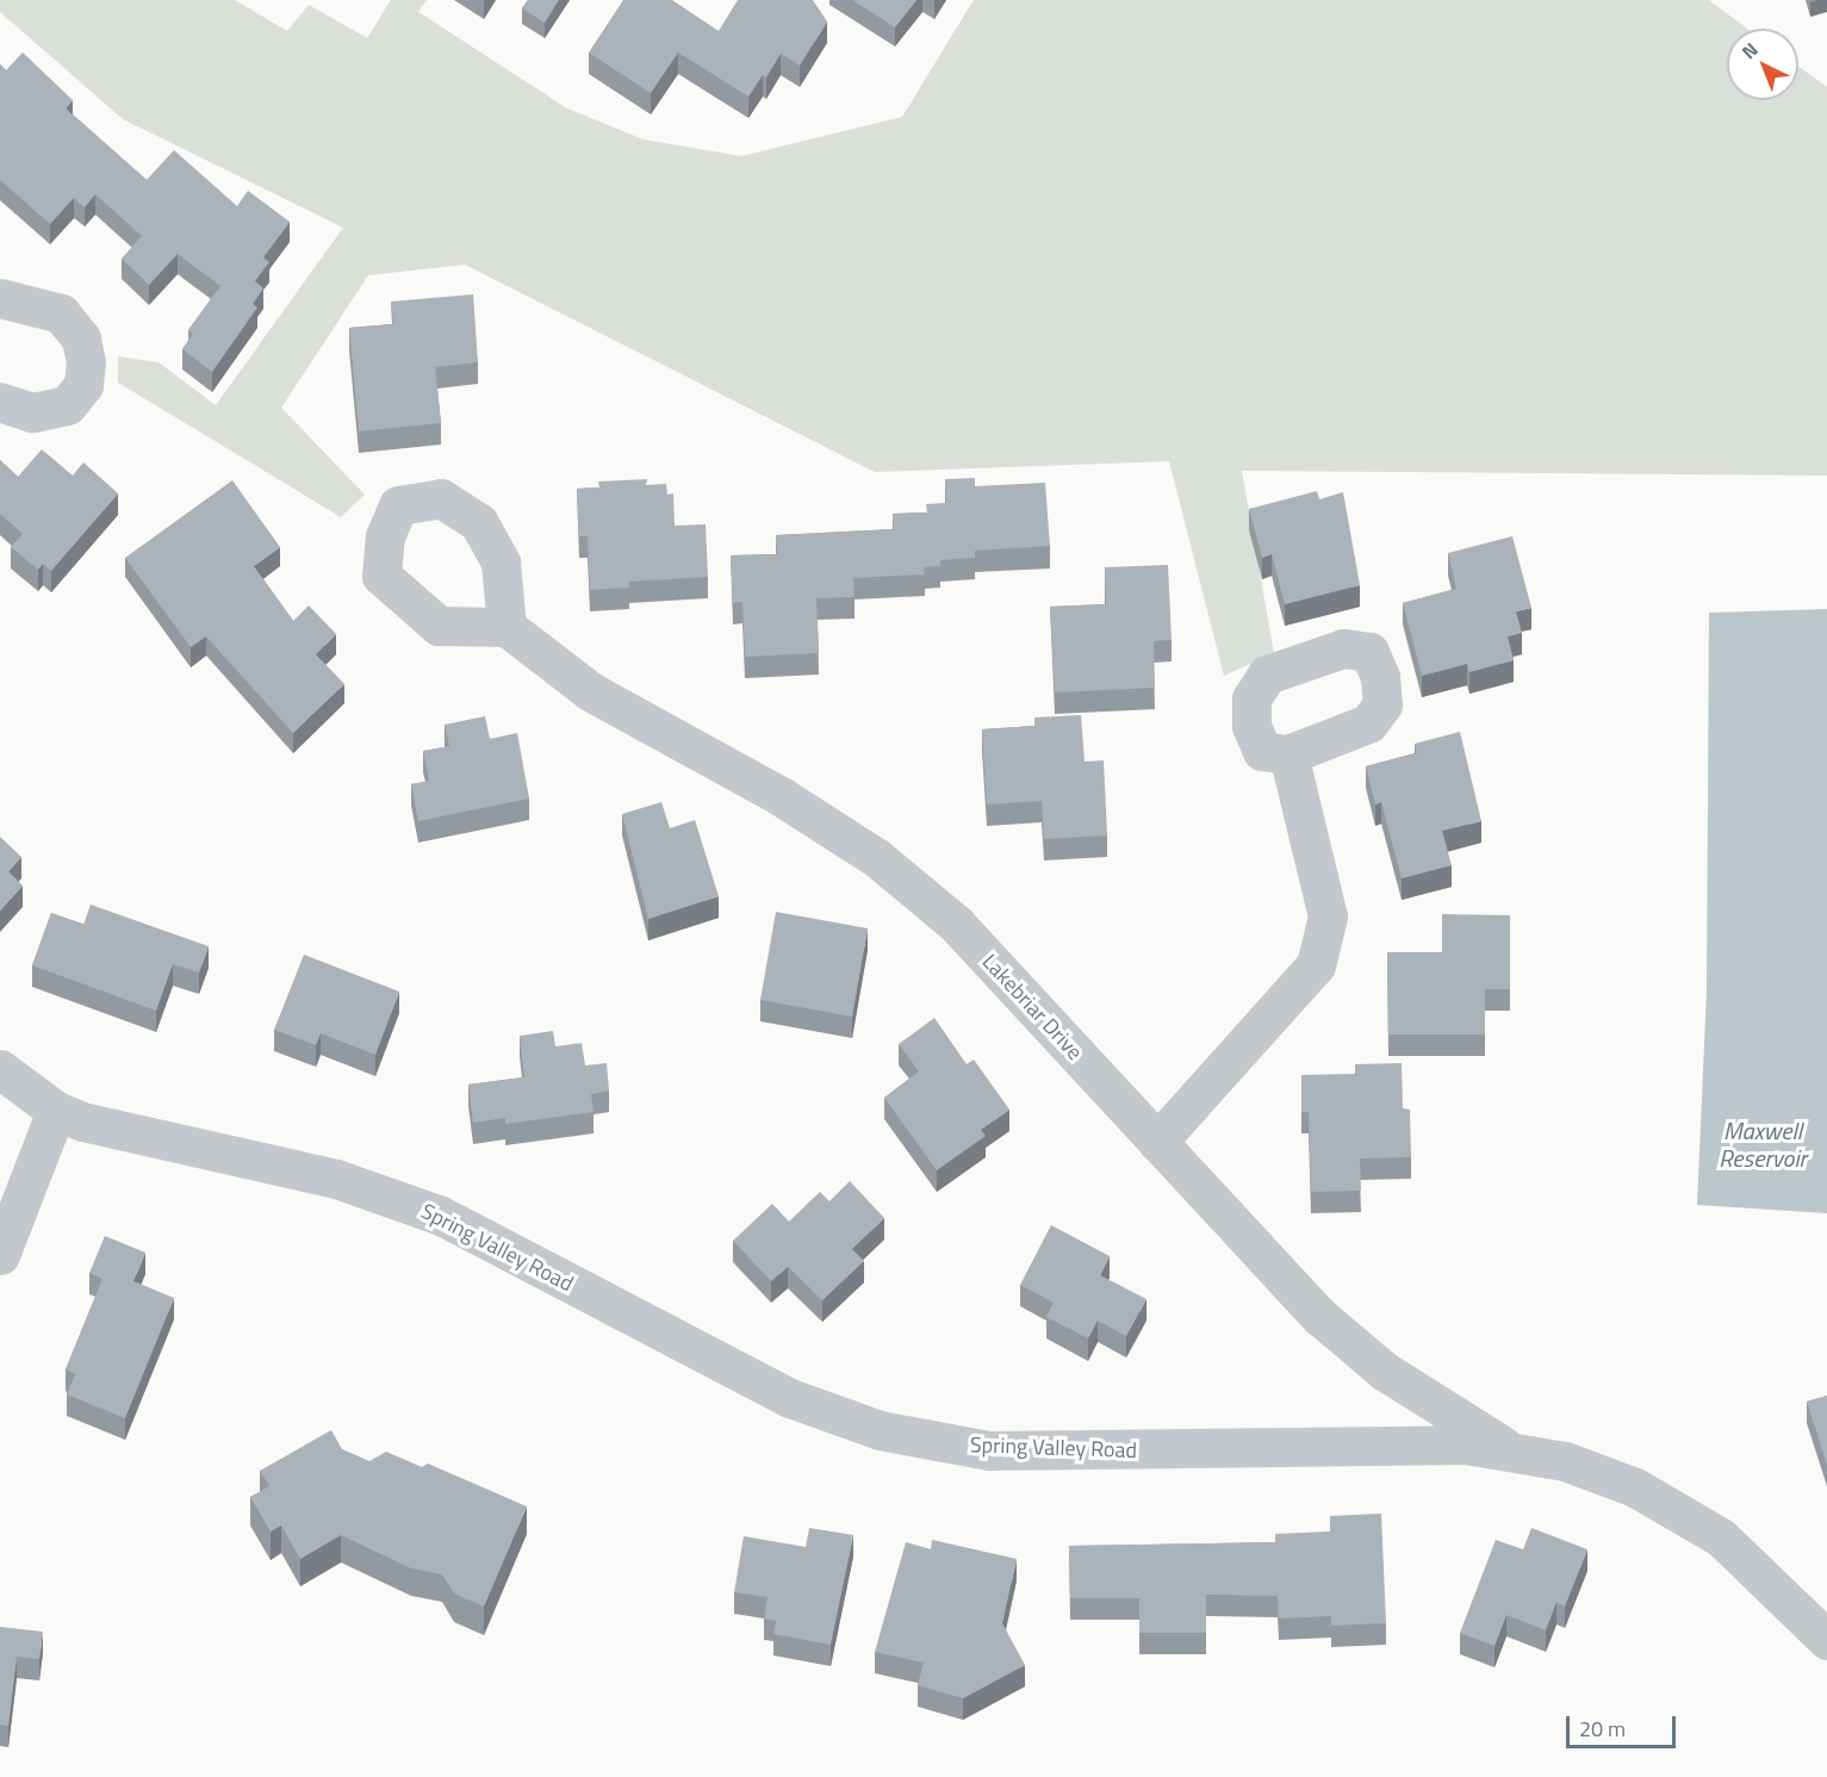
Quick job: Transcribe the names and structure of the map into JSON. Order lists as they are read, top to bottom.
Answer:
{
  "streets": {
    "street": ["Lakebriar Drive", "Spring Valley Road"]
  },
  "crossings": [
    ["Lakebriar Drive", "Spring Valley Road"]
  ],
  "water": ["Maxwell Reservoir"],
  "scale_bar": "20 m",
  "north": "top left"
}
